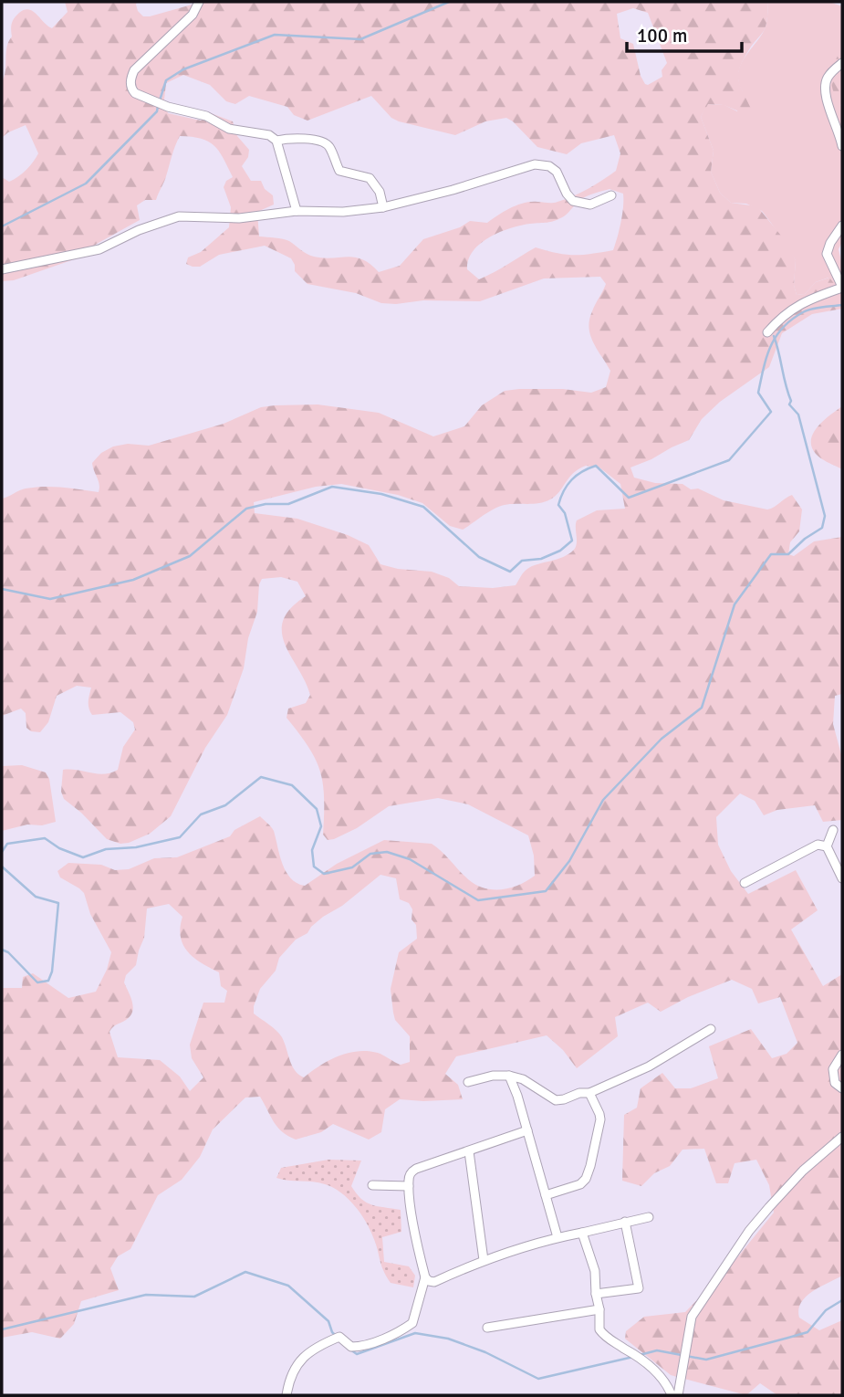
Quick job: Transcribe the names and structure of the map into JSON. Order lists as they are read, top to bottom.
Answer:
{
  "scale_bar": "100 m"
}
